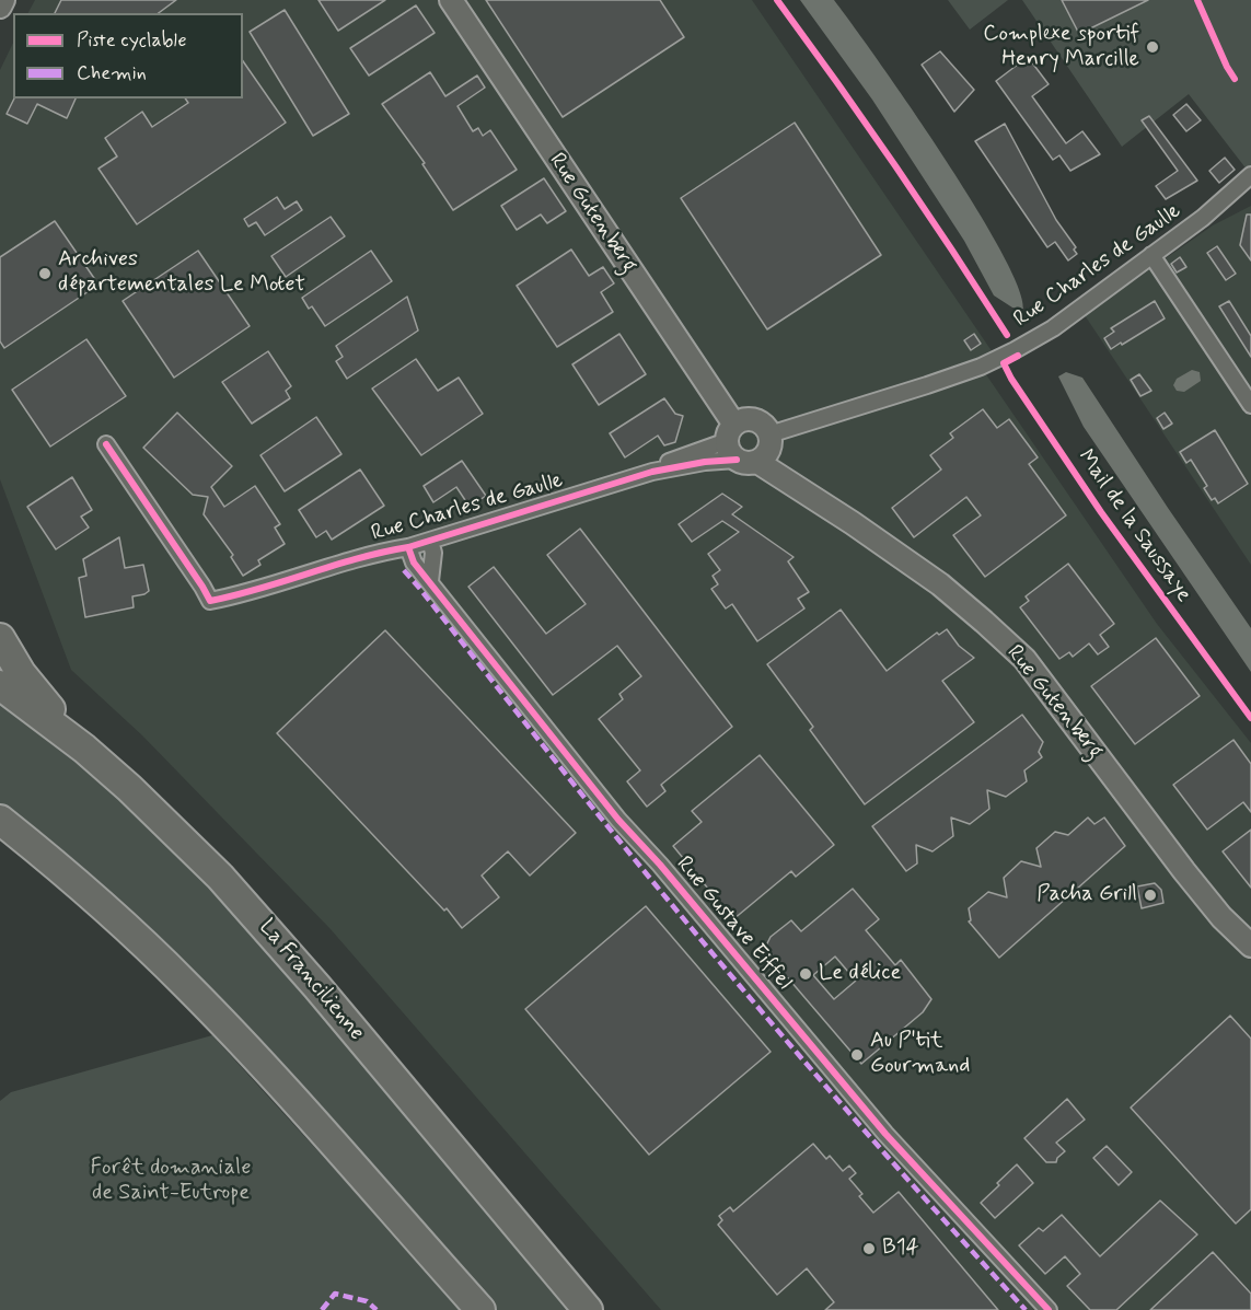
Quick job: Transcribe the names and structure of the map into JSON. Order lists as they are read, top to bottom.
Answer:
{
  "streets": {
    "highway": ["La Francilienne"],
    "street": ["Rue Gutenberg", "Rue Charles de Gaulle", "Rue Gustave Eiffel"],
    "cycle path": ["Mail de la Saussaye"]
  },
  "crossings": [
    ["Rue Gutenberg", "Rue Charles de Gaulle"],
    ["Rue Charles de Gaulle", "Rue Gustave Eiffel"]
  ],
  "parks": ["Forêt domaniale de Saint-Eutrope"],
  "places": [
    "Complexe sportif Henry Marcille",
    "Archives départementales Le Motet",
    "Pacha Grill",
    "Le délice",
    "Au P'tit Gourmand",
    "B14"
  ],
  "legend": ["Piste cyclable", "Chemin"]
}
